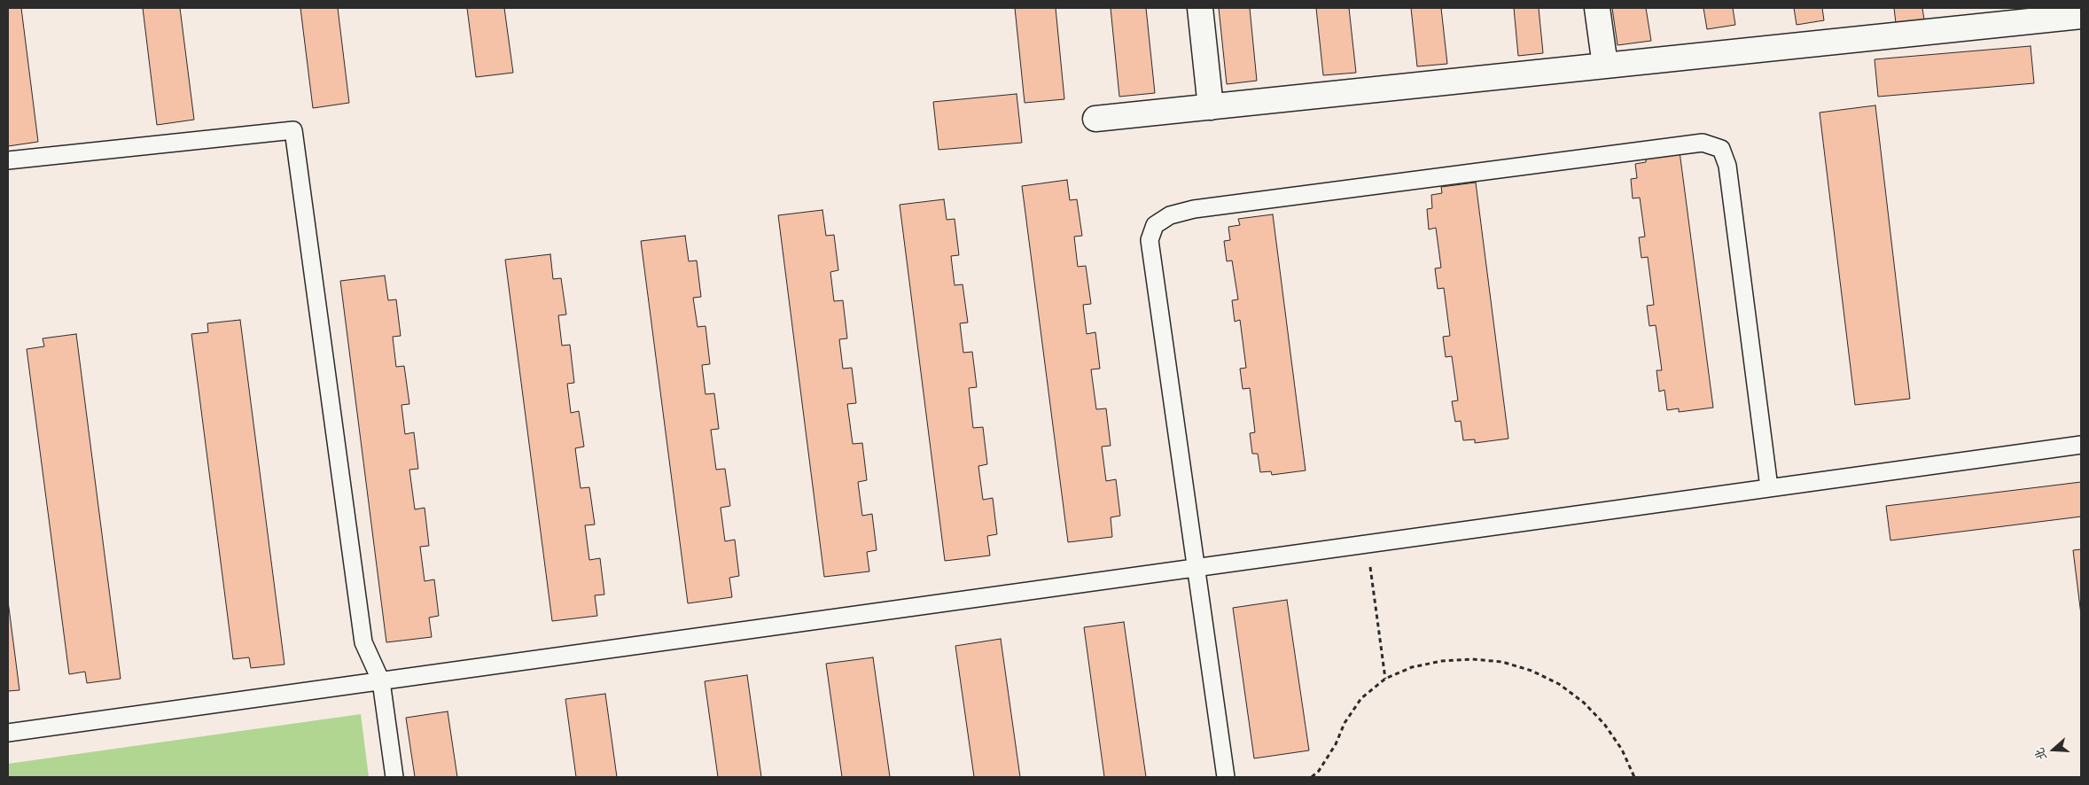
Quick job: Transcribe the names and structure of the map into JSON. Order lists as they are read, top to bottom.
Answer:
{
  "north": "left"
}
